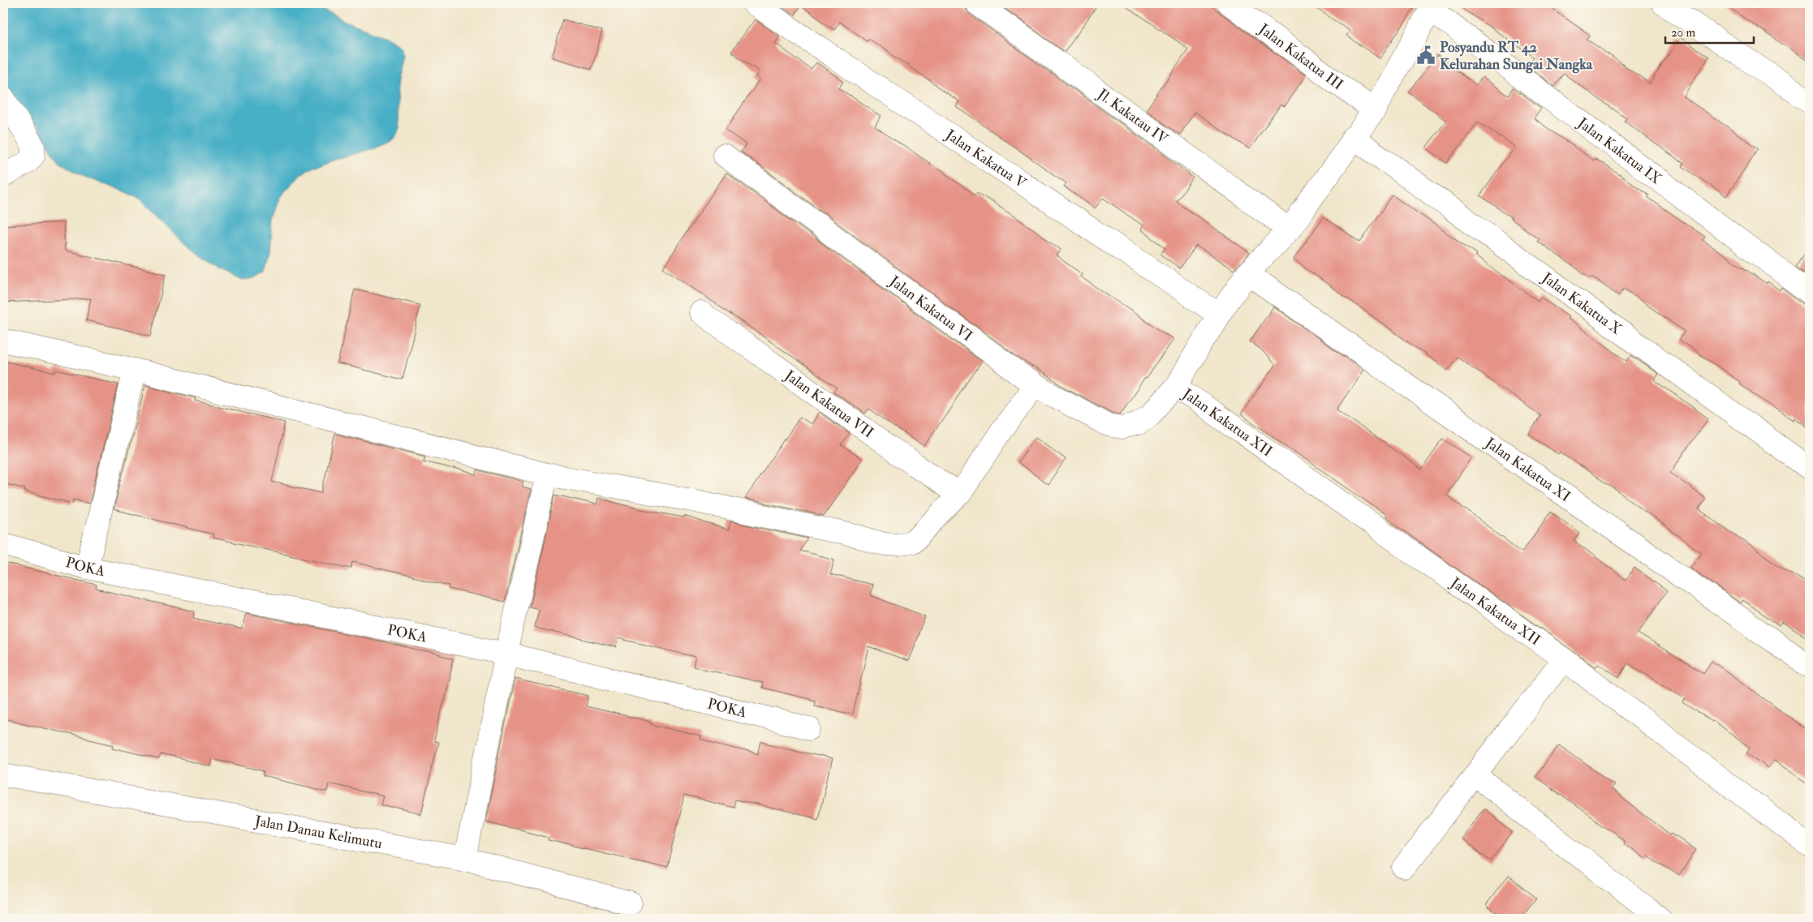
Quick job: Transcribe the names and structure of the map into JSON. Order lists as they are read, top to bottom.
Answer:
{
  "streets": {
    "street": [
      "Jalan Kakatua III",
      "Jl. Kakatau IV",
      "Jalan Kakatua IX",
      "Jalan Kakatua V",
      "Jalan Kakatua X",
      "Jalan Kakatua VI",
      "Jalan Kakatua VII",
      "Jalan Kakatua XII",
      "Jalan Kakatua XI",
      "POKA",
      "Jalan Danau Kelimutu"
    ]
  },
  "crossings": [
    ["Jalan Kakatua VI", "Jalan Kakatua XII"]
  ],
  "places": {
    "public building": ["Posyandu RT 42 Kelurahan Sungai Nangka"]
  },
  "scale_bar": "20 m"
}
